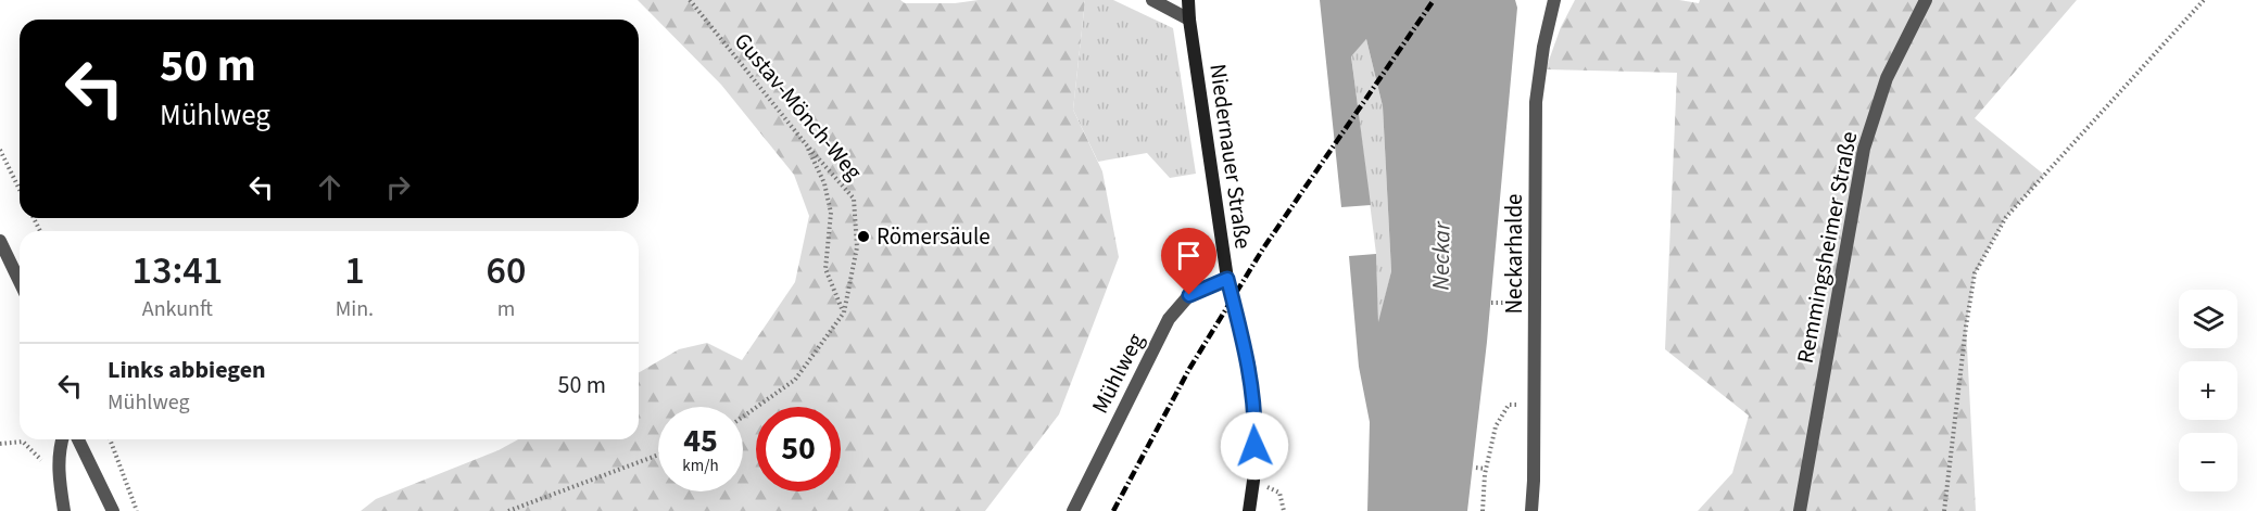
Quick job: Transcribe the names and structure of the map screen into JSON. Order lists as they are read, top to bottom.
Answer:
{
  "streets": {
    "main road": ["Niedernauer Straße"],
    "street": ["Remmingsheimer Straße", "Neckarhalde", "Mühlweg"],
    "path": ["Gustav-Mönch-Weg"]
  },
  "crossings": [
    ["Niedernauer Straße", "Mühlweg"]
  ],
  "water": ["Neckar"],
  "places": ["Römersäule"],
  "page": {
    "turn": ["50 m", "Mühlweg"],
    "eta": [
      "13:41",
      "Ankunft",
      "1",
      "Min.",
      "60",
      "m"
    ],
    "map_buttons": ["+", "−"],
    "list": [
      {
        "name": "Links abbiegen",
        "note": "Mühlweg",
        "value": "50 m"
      }
    ],
    "speed": "45 km/h",
    "limit": "50"
  }
}
